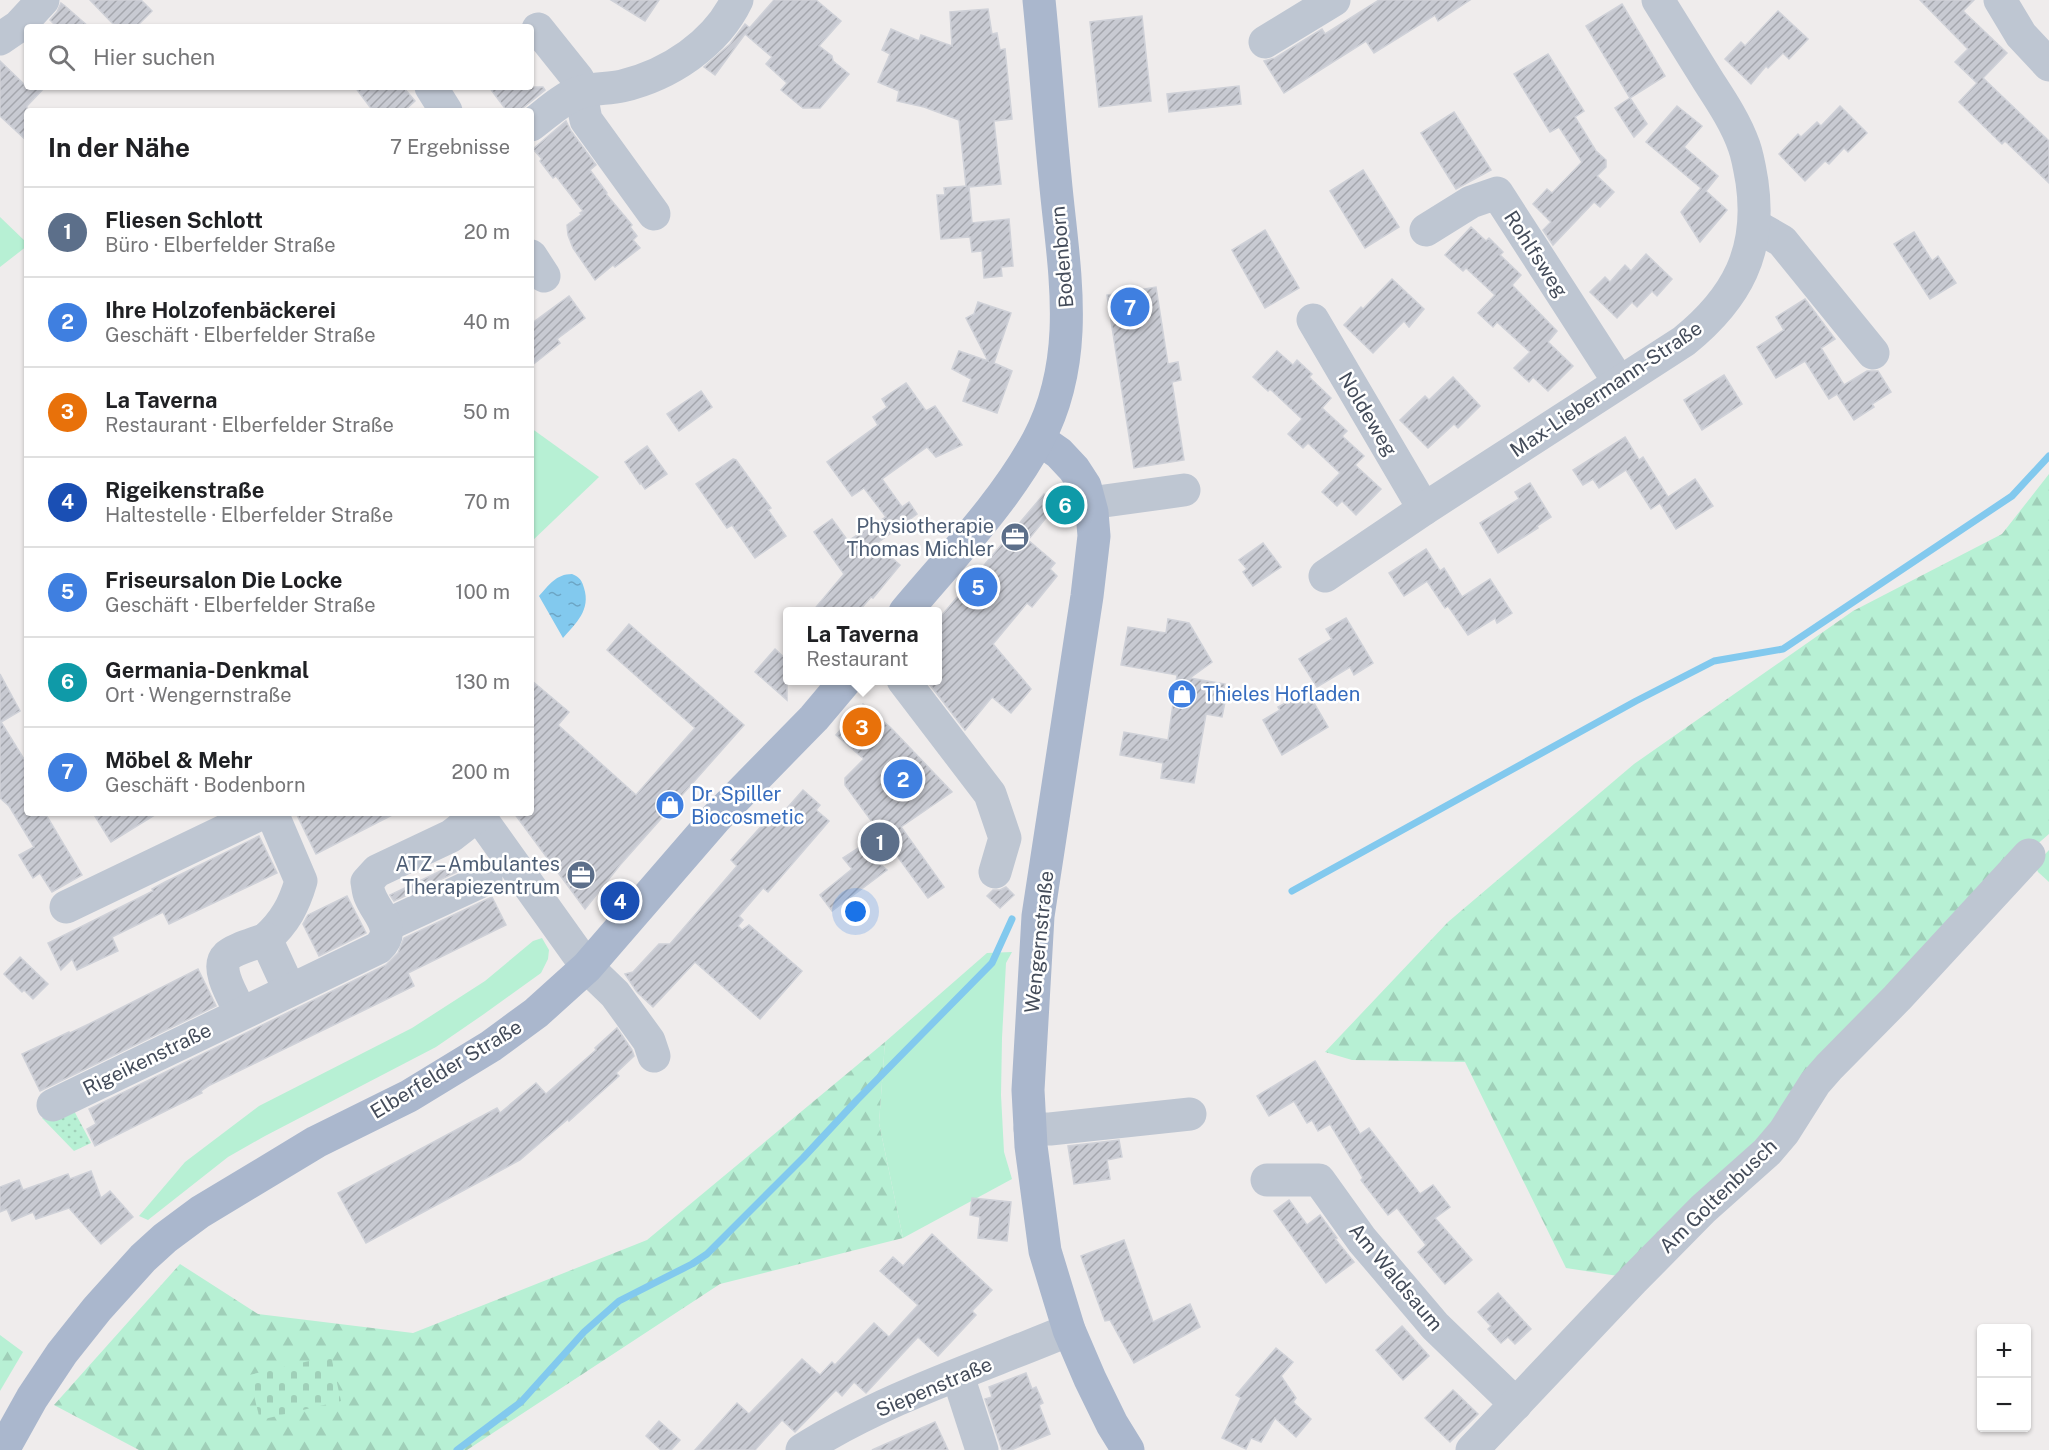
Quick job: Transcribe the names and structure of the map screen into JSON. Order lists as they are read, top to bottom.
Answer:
{
  "streets": {
    "main road": ["Bodenborn", "Wengernstraße", "Elberfelder Straße"],
    "street": [
      "Rohlfsweg",
      "Max-Liebermann-Straße",
      "Noldeweg",
      "Rigeikenstraße",
      "Am Goltenbusch",
      "Am Waldsaum",
      "Siepenstraße"
    ]
  },
  "crossings": [
    ["Rohlfsweg", "Max-Liebermann-Straße"],
    ["Bodenborn", "Wengernstraße"],
    ["Max-Liebermann-Straße", "Noldeweg"],
    ["Wengernstraße", "Siepenstraße"],
    ["Am Goltenbusch", "Am Waldsaum"]
  ],
  "places": {
    "office": ["Physiotherapie Thomas Michler", "ATZ – Ambulantes Therapiezentrum"],
    "shop": ["Thieles Hofladen", "Dr. Spiller Biocosmetic"]
  },
  "page": {
    "search": "Hier suchen",
    "heading": ["In der Nähe", "7 Ergebnisse"],
    "list": [
      {
        "mark": "1",
        "name": "Fliesen Schlott",
        "note": "Büro · Elberfelder Straße",
        "value": "20 m"
      },
      {
        "mark": "2",
        "name": "Ihre Holzofenbäckerei",
        "note": "Geschäft · Elberfelder Straße",
        "value": "40 m"
      },
      {
        "mark": "3",
        "name": "La Taverna",
        "note": "Restaurant · Elberfelder Straße",
        "value": "50 m"
      },
      {
        "mark": "4",
        "name": "Rigeikenstraße",
        "note": "Haltestelle · Elberfelder Straße",
        "value": "70 m"
      },
      {
        "mark": "5",
        "name": "Friseursalon Die Locke",
        "note": "Geschäft · Elberfelder Straße",
        "value": "100 m"
      },
      {
        "mark": "6",
        "name": "Germania-Denkmal",
        "note": "Ort · Wengernstraße",
        "value": "130 m"
      },
      {
        "mark": "7",
        "name": "Möbel & Mehr",
        "note": "Geschäft · Bodenborn",
        "value": "200 m"
      }
    ],
    "pins": [
      "7",
      "6",
      "5",
      "3",
      "2",
      "1",
      "4"
    ],
    "popup": ["La Taverna", "Restaurant"],
    "map_buttons": ["+", "−"]
  }
}
